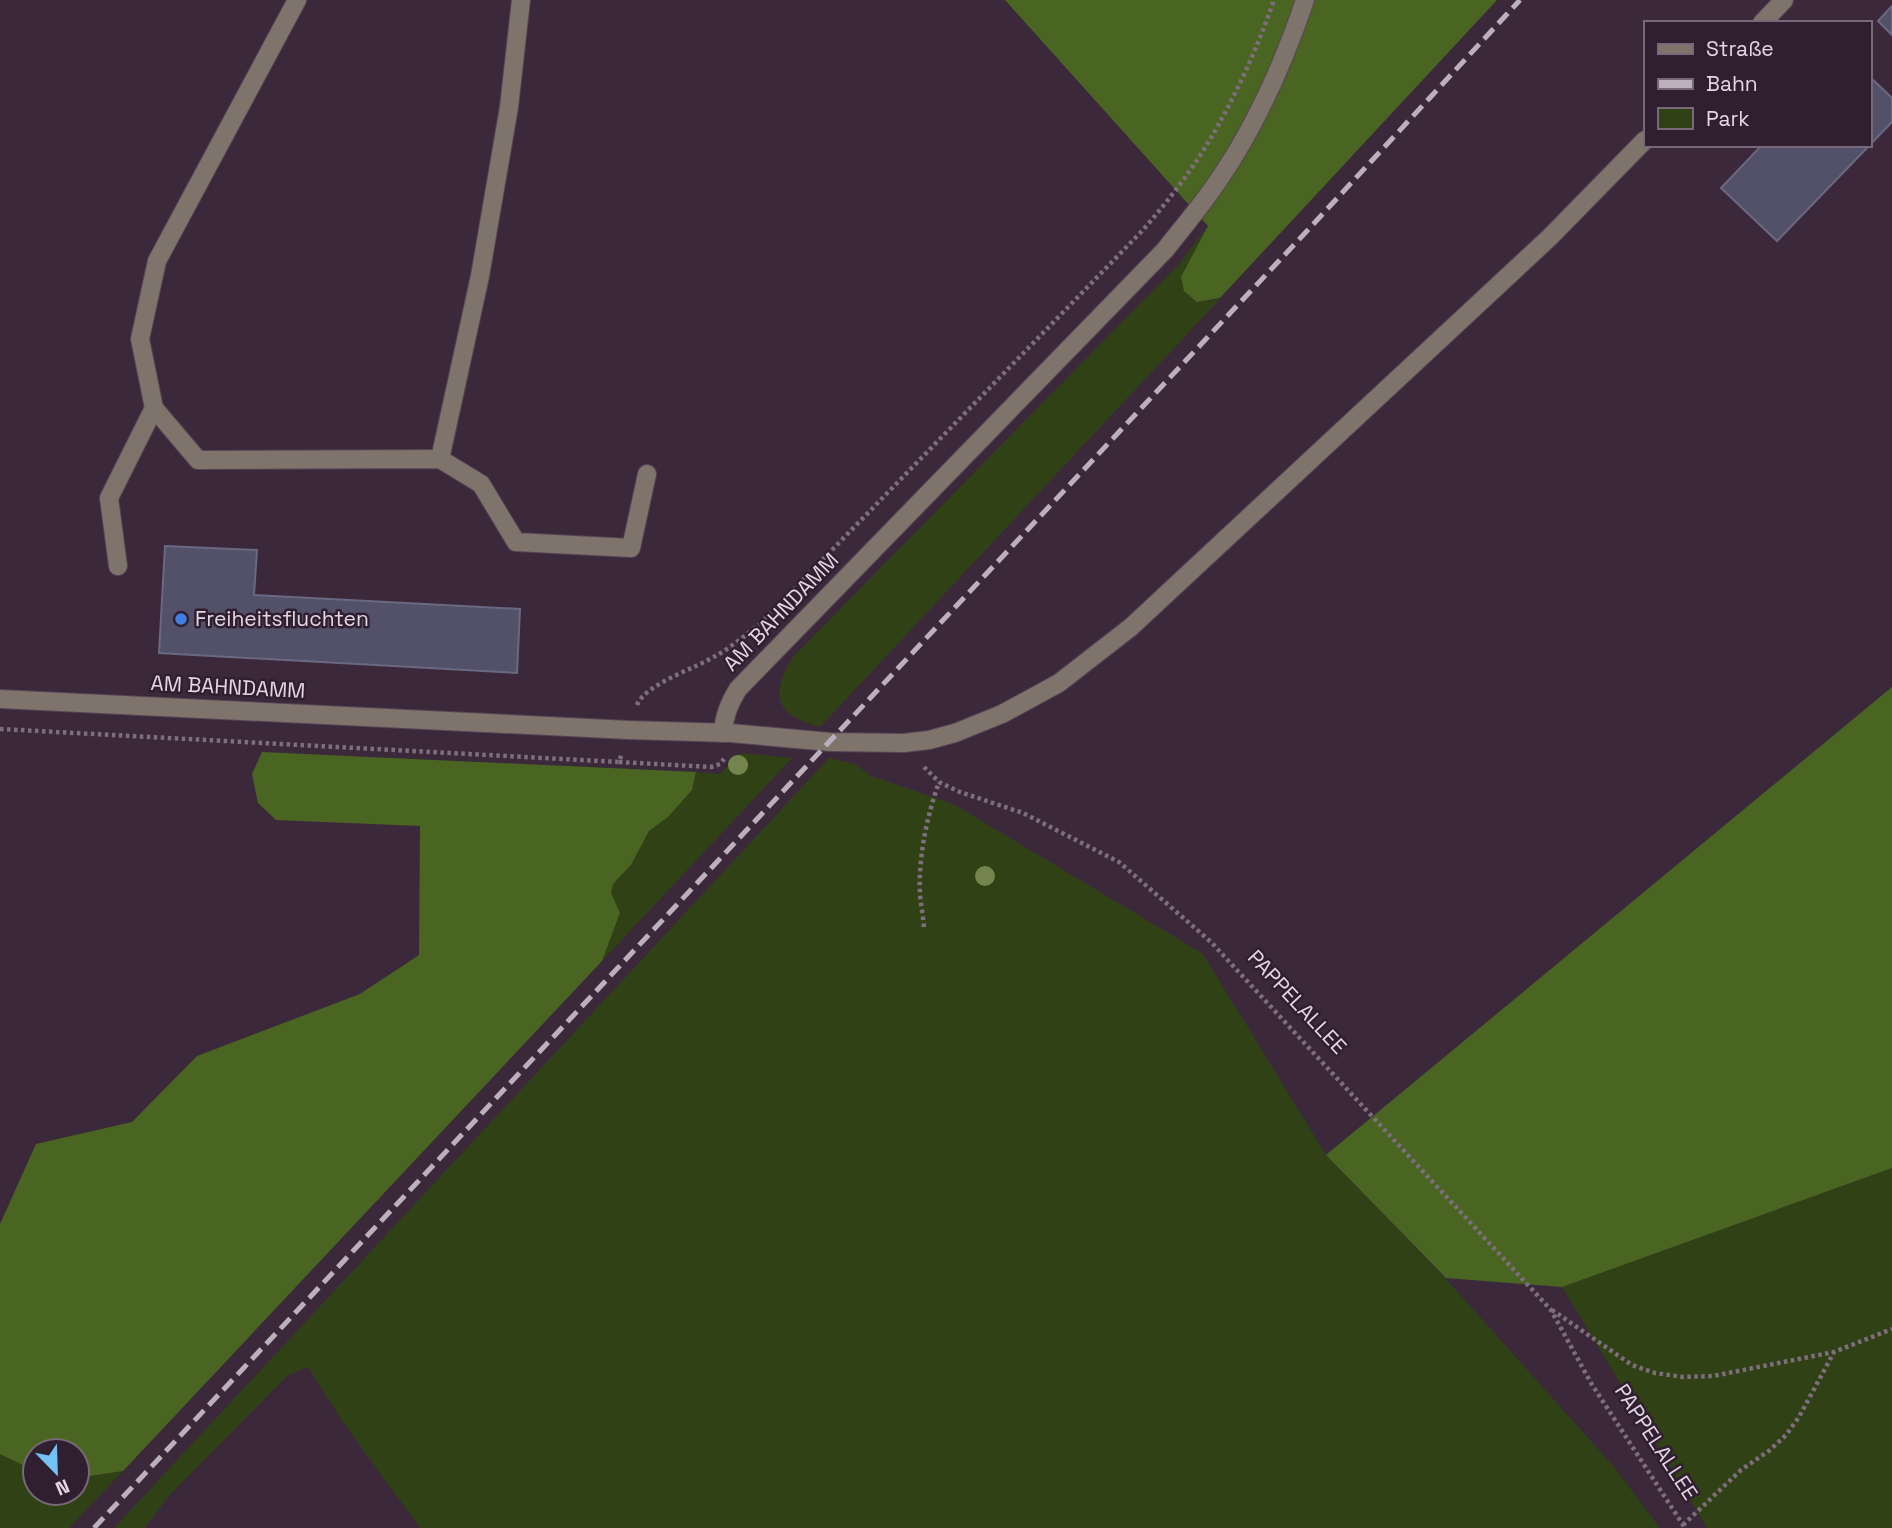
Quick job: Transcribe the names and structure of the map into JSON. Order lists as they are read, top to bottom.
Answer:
{
  "streets": {
    "street": ["AM BAHNDAMM"],
    "path": ["PAPPELALLEE"]
  },
  "places": ["Freiheitsfluchten"],
  "legend": ["Straße", "Bahn", "Park"],
  "north": "bottom right"
}
